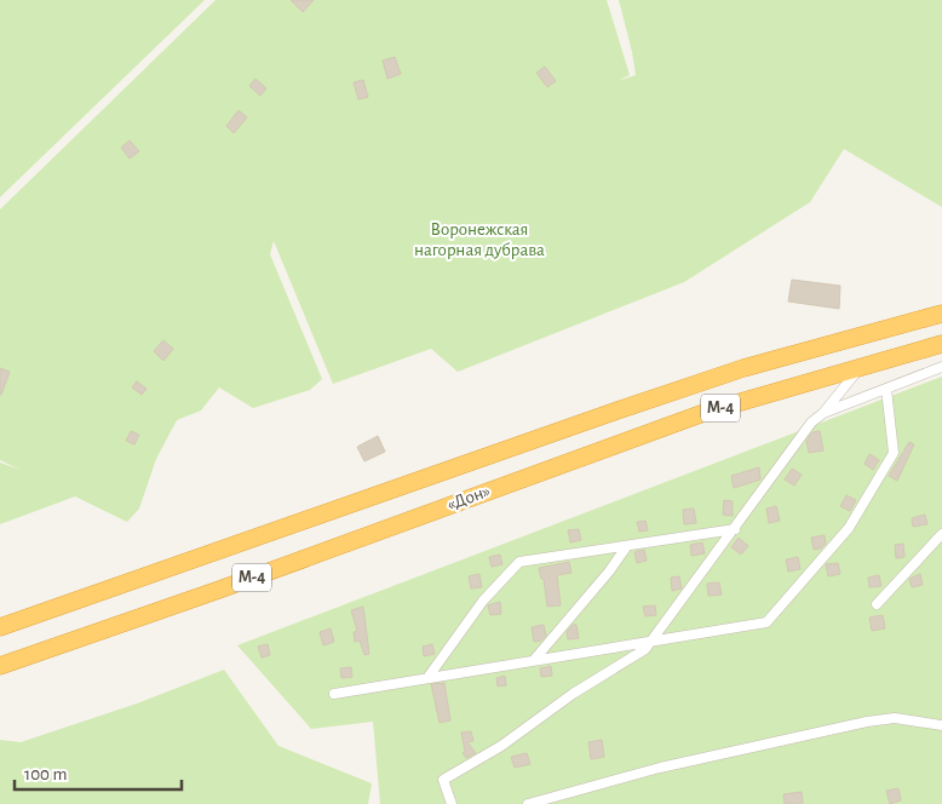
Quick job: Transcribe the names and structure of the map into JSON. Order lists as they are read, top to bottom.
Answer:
{
  "streets": {
    "highway": ["М-4", "«Дон»"]
  },
  "parks": ["Воронежская нагорная дубрава"],
  "scale_bar": "100 m"
}
